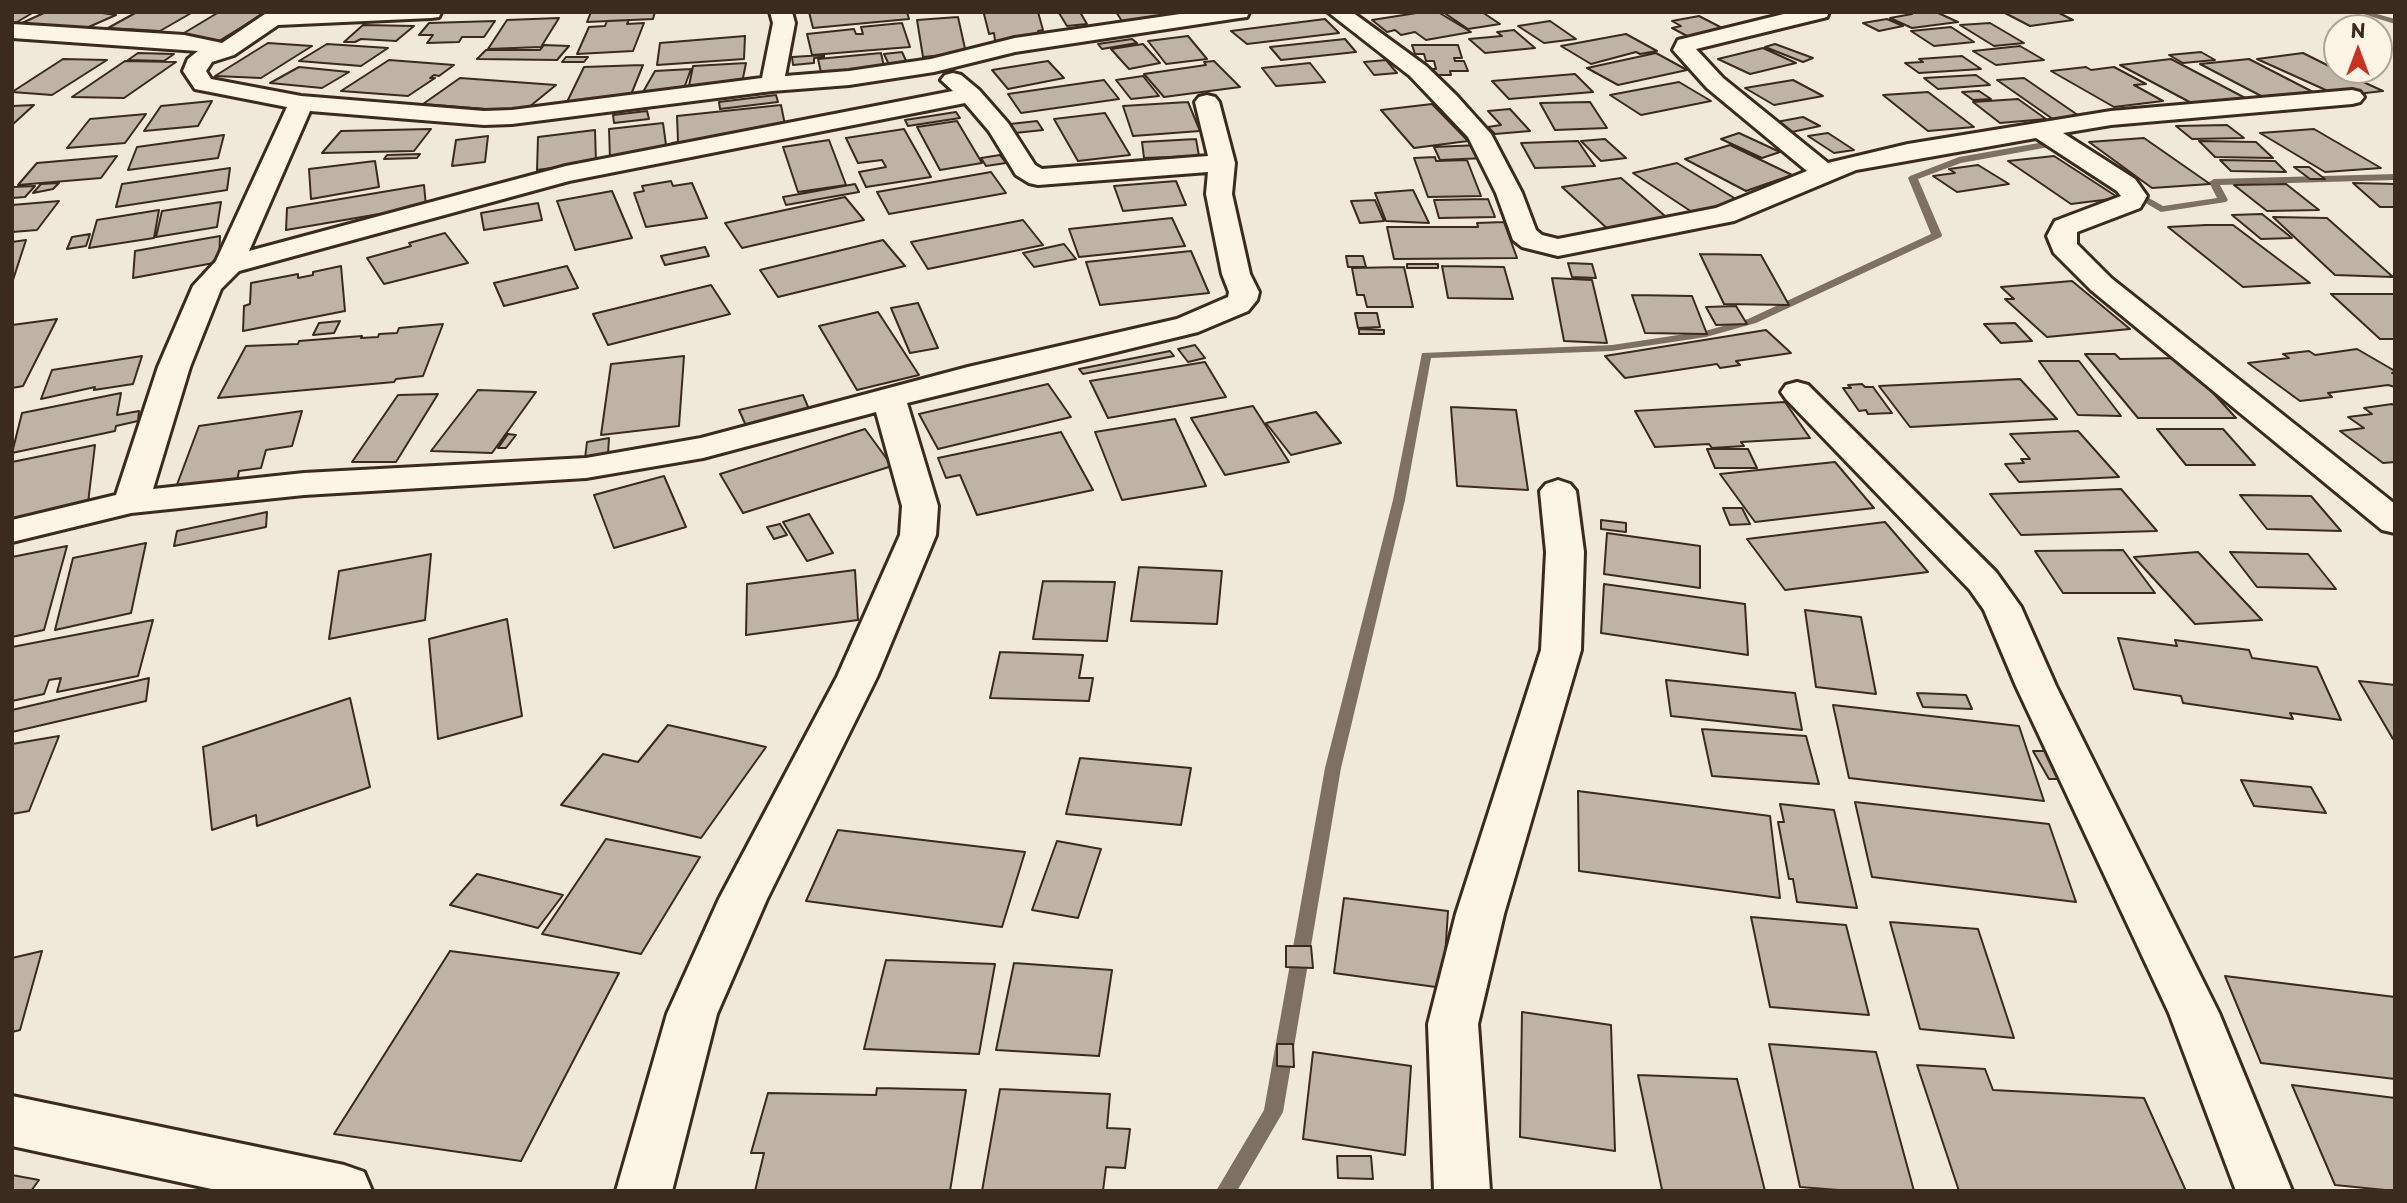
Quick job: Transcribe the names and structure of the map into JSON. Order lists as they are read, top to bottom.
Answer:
{
  "north": "top"
}
